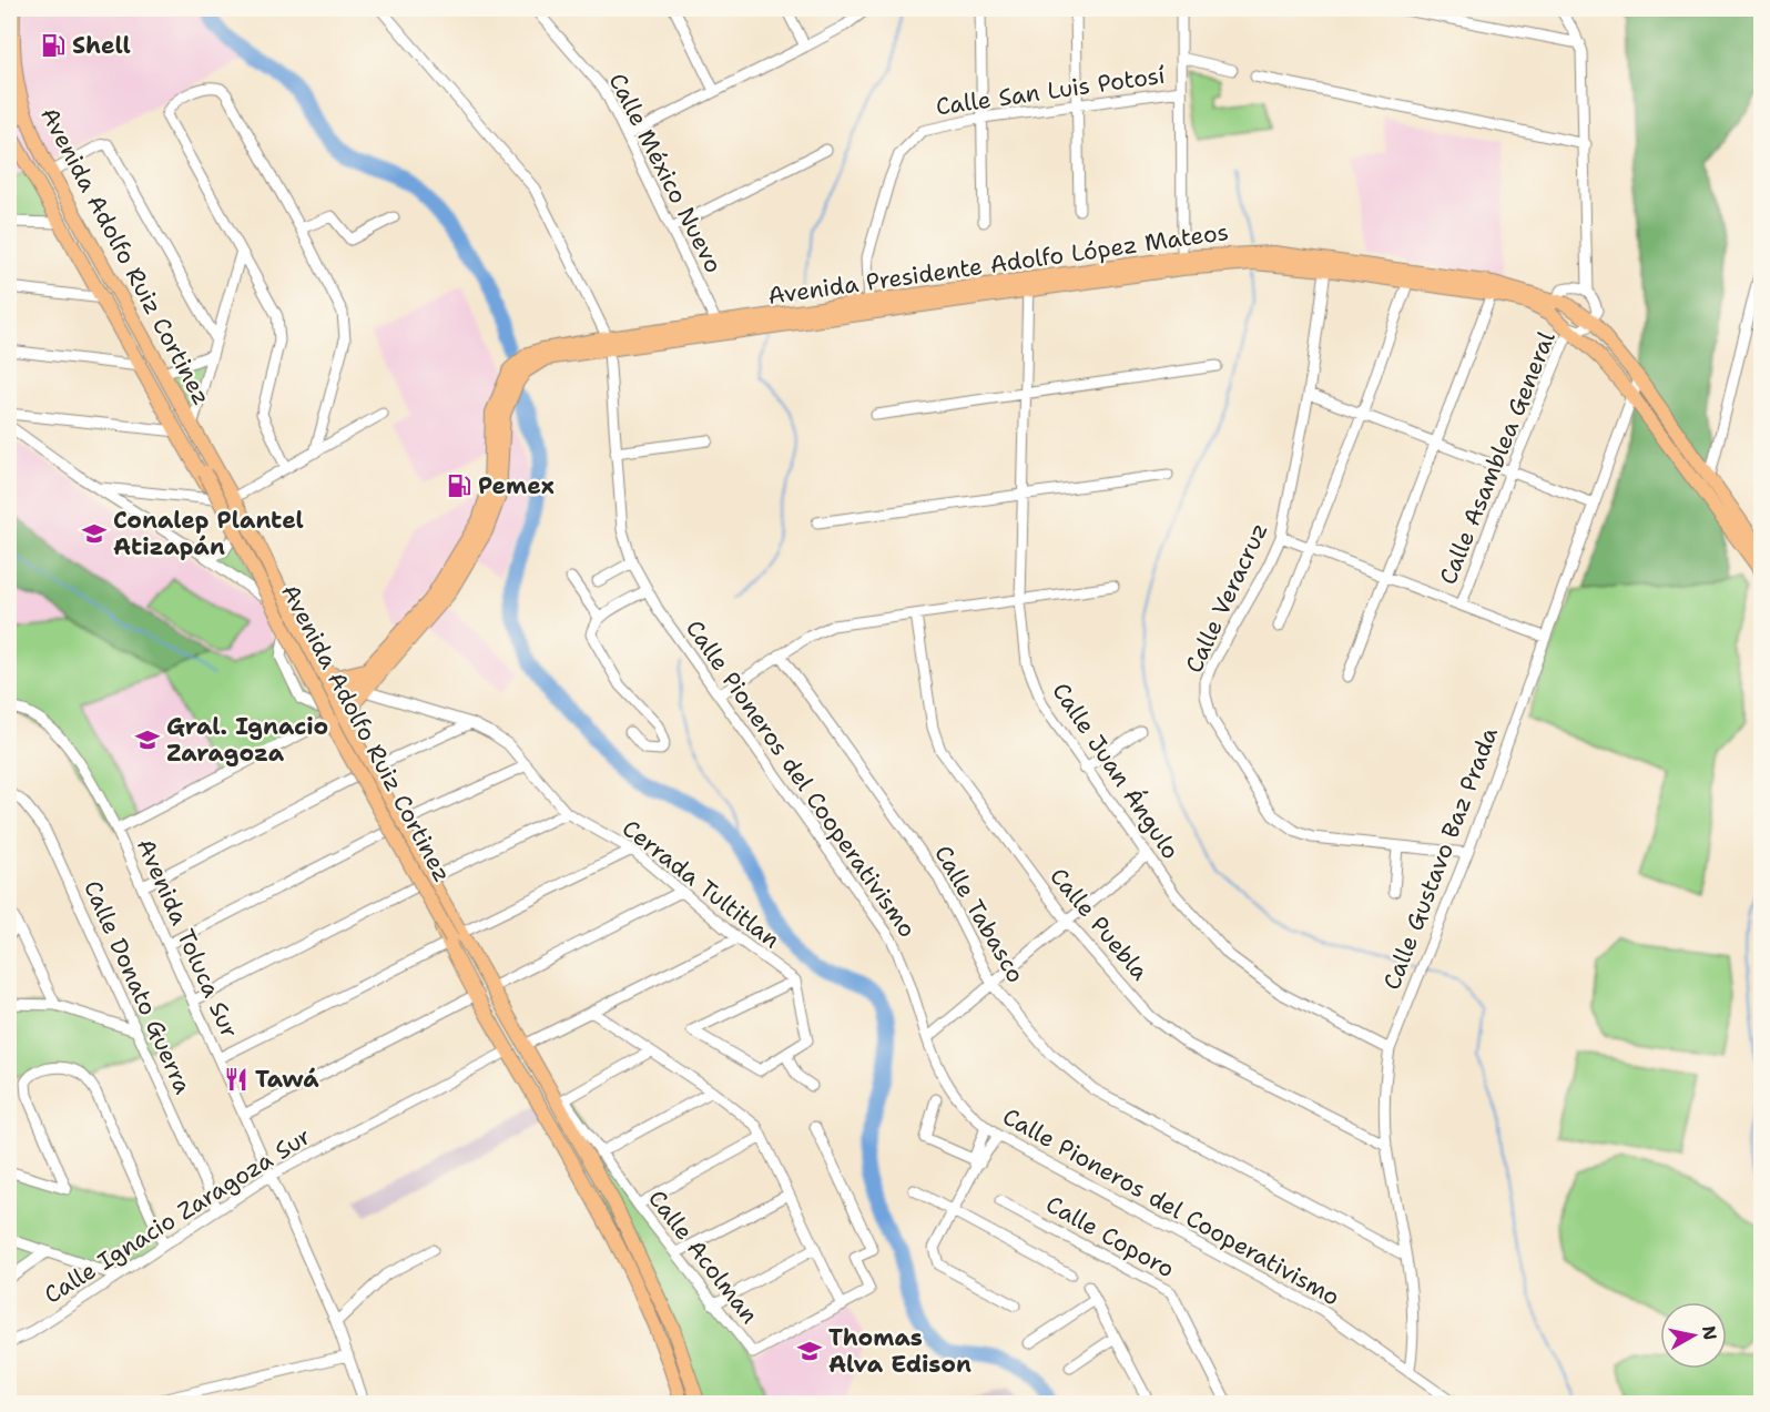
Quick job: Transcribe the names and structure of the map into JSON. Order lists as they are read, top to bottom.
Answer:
{
  "streets": {
    "main road": ["Avenida Adolfo Ruiz Cortinez", "Avenida Presidente Adolfo López Mateos"],
    "street": [
      "Calle San Luis Potosí",
      "Calle México Nuevo",
      "Calle Asamblea General",
      "Calle Veracruz",
      "Calle Juan Ángulo",
      "Calle Pioneros del Cooperativismo",
      "Calle Gustavo Baz Prada",
      "Cerrada Tultitlan",
      "Calle Tabasco",
      "Calle Puebla",
      "Avenida Toluca Sur",
      "Calle Donato Guerra",
      "Calle Ignacio Zaragoza Sur",
      "Calle Coporo",
      "Calle Acolman"
    ]
  },
  "crossings": [
    ["Calle San Luis Potosí", "Avenida Presidente Adolfo López Mateos"],
    ["Calle México Nuevo", "Avenida Presidente Adolfo López Mateos"],
    ["Avenida Adolfo Ruiz Cortinez", "Avenida Presidente Adolfo López Mateos"],
    ["Avenida Adolfo Ruiz Cortinez", "Cerrada Tultitlan"],
    ["Avenida Adolfo Ruiz Cortinez", "Calle Ignacio Zaragoza Sur"],
    ["Avenida Adolfo Ruiz Cortinez", "Calle Acolman"],
    ["Avenida Presidente Adolfo López Mateos", "Calle Asamblea General"],
    ["Avenida Presidente Adolfo López Mateos", "Calle Veracruz"],
    ["Avenida Presidente Adolfo López Mateos", "Calle Juan Ángulo"],
    ["Avenida Presidente Adolfo López Mateos", "Calle Pioneros del Cooperativismo"],
    ["Avenida Presidente Adolfo López Mateos", "Calle Gustavo Baz Prada"],
    ["Avenida Presidente Adolfo López Mateos", "Cerrada Tultitlan"],
    ["Calle Veracruz", "Calle Gustavo Baz Prada"],
    ["Calle Juan Ángulo", "Calle Gustavo Baz Prada"],
    ["Calle Pioneros del Cooperativismo", "Calle Gustavo Baz Prada"],
    ["Calle Gustavo Baz Prada", "Calle Tabasco"],
    ["Calle Gustavo Baz Prada", "Calle Puebla"],
    ["Avenida Toluca Sur", "Calle Ignacio Zaragoza Sur"],
    ["Calle Donato Guerra", "Calle Ignacio Zaragoza Sur"]
  ],
  "places": {
    "fuel station": ["Shell", "Pemex"],
    "school or university": ["Conalep Plantel Atizapán", "Gral. Ignacio Zaragoza", "Thomas Alva Edison"],
    "restaurant": ["Tawá"]
  },
  "north": "right"
}
